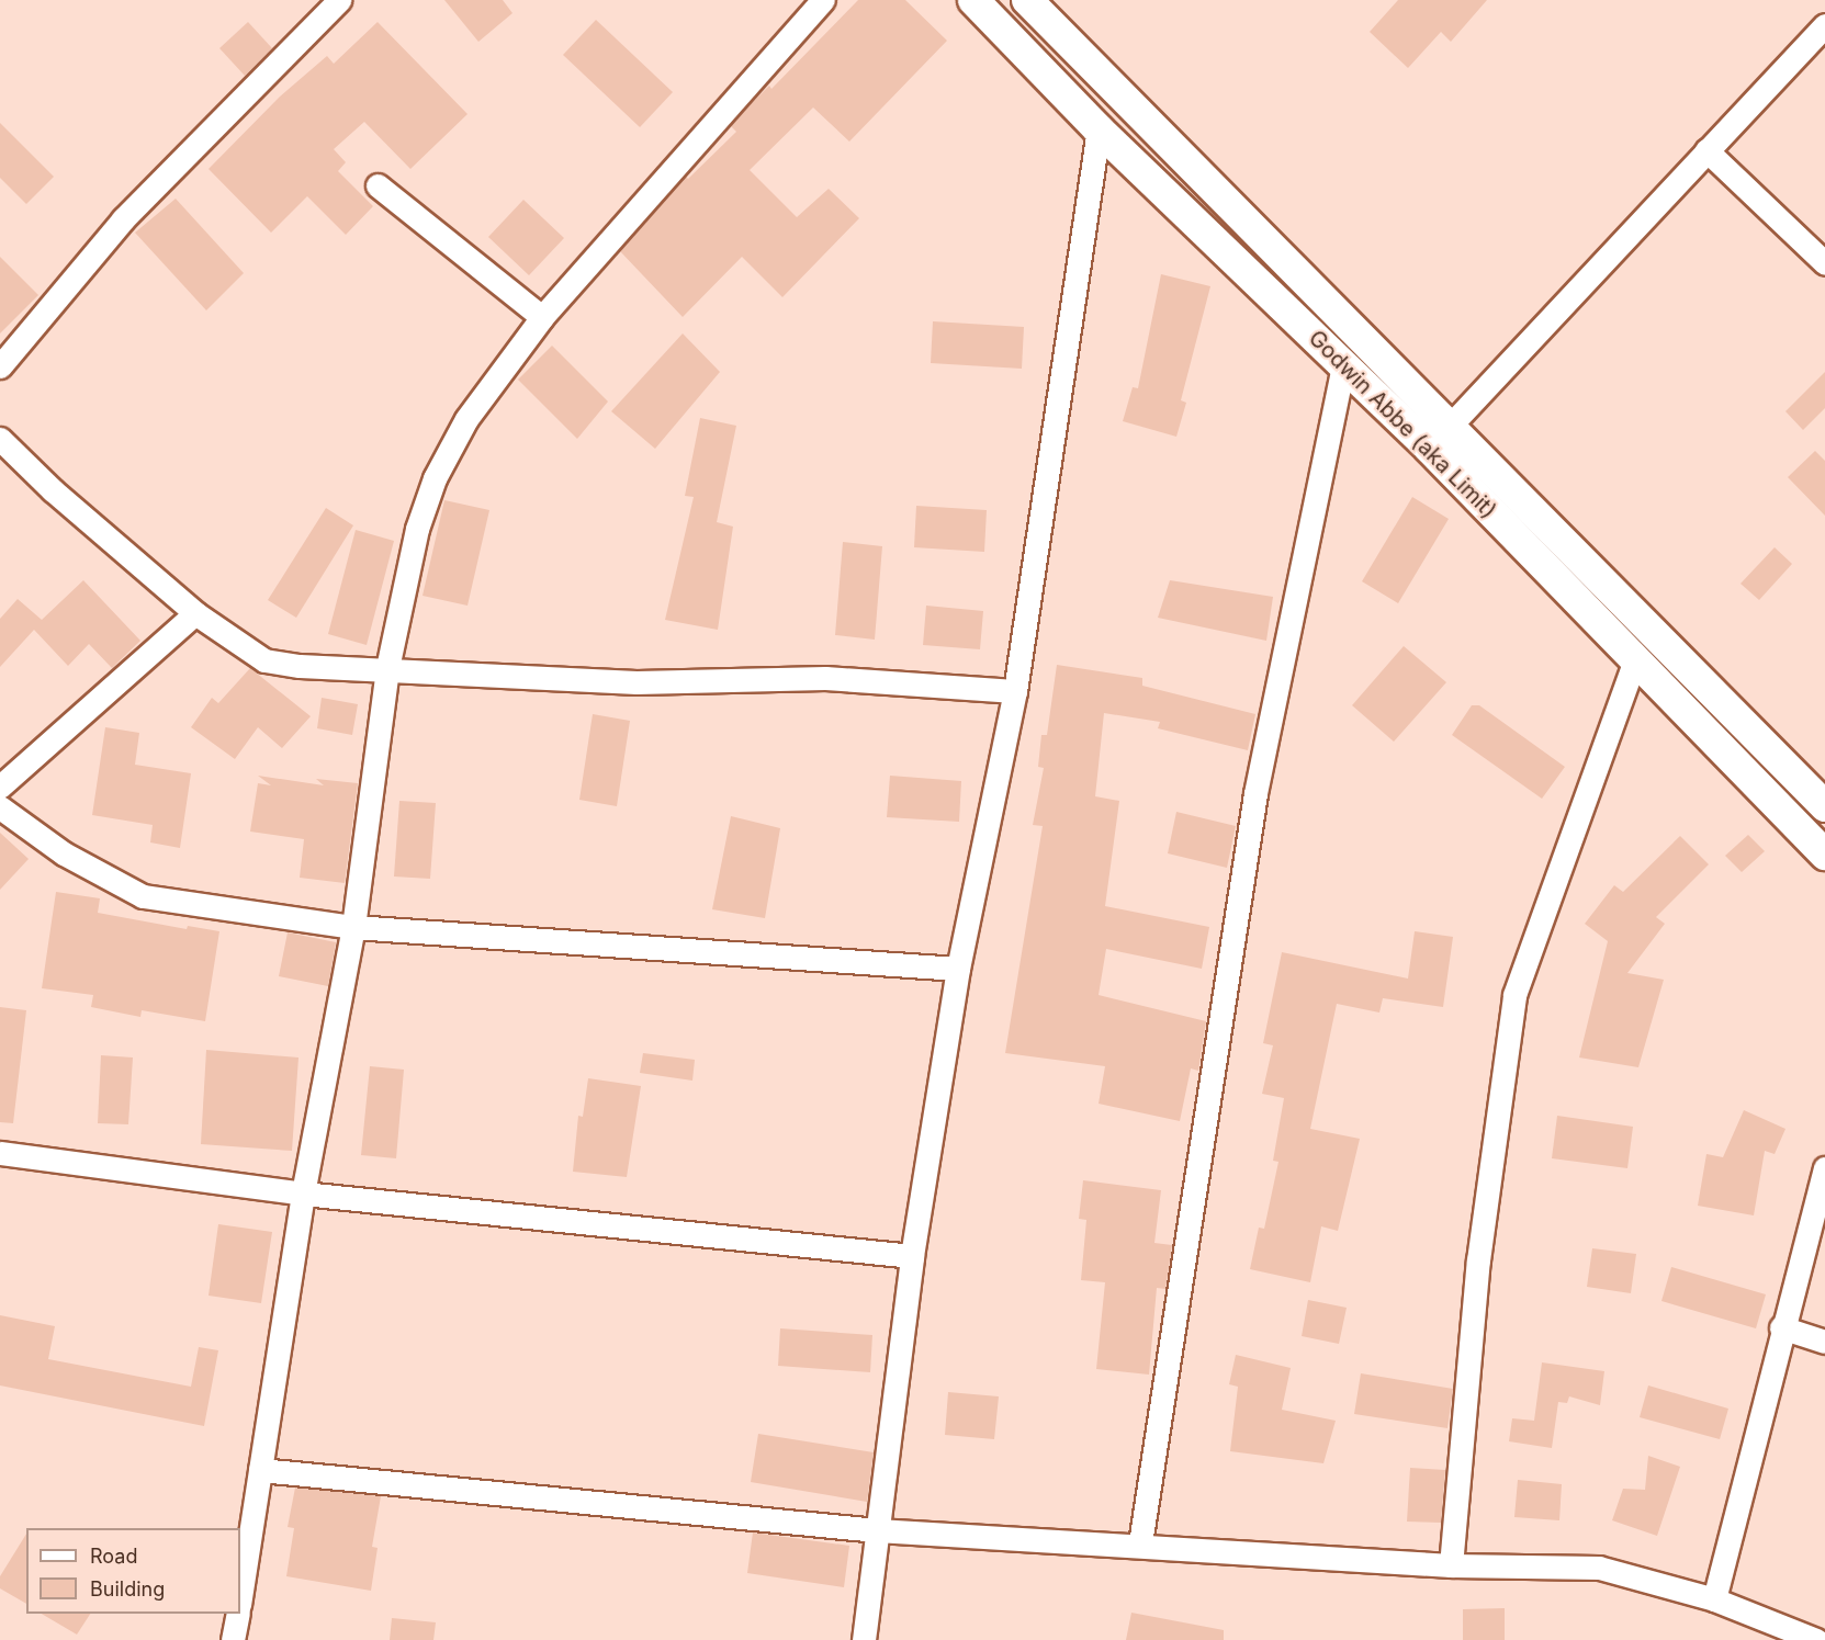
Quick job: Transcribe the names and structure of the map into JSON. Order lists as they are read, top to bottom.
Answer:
{
  "streets": {
    "street": ["Godwin Abbe (aka Limit)"]
  },
  "legend": ["Road", "Building"]
}
